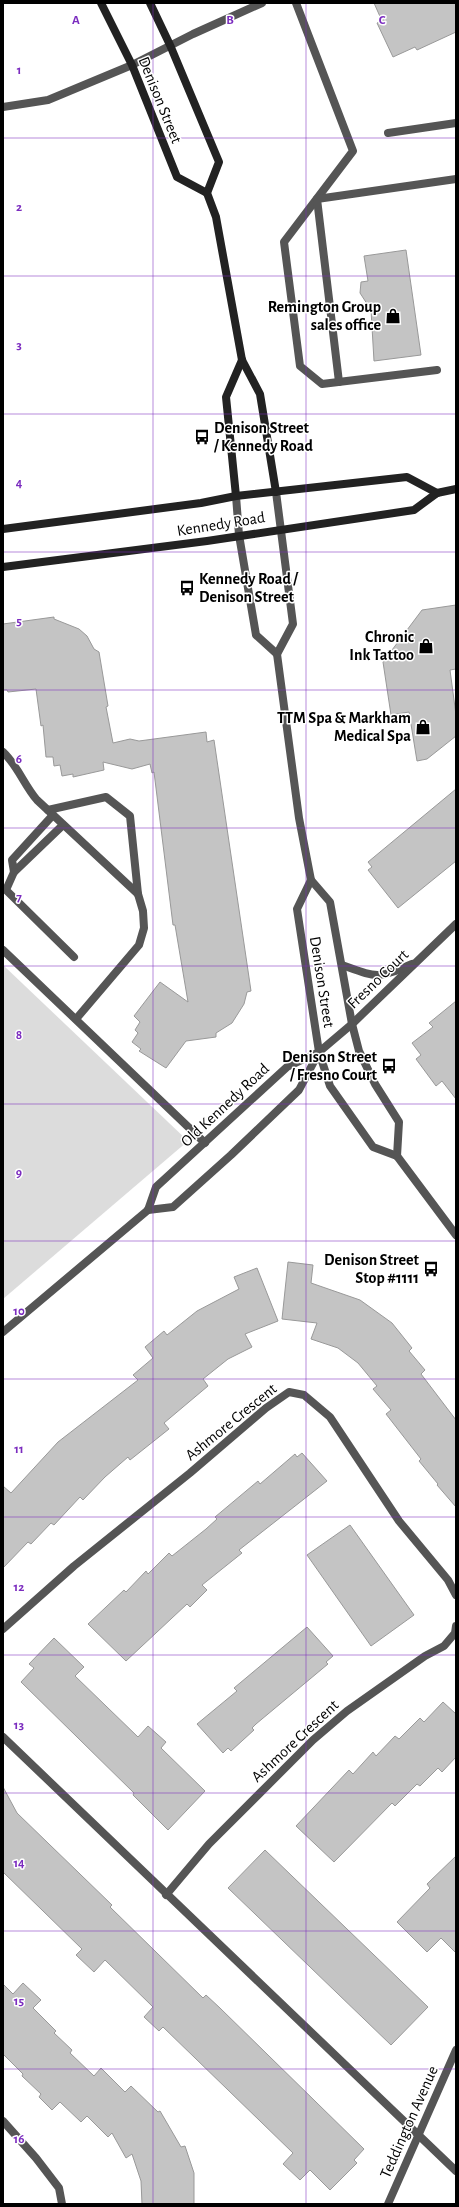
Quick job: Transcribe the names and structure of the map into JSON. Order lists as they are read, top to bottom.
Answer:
{
  "streets": {
    "main road": ["Denison Street", "Kennedy Road"],
    "street": [
      "Fresno Court",
      "Old Kennedy Road",
      "Ashmore Crescent",
      "Teddington Avenue"
    ]
  },
  "crossings": [
    ["Denison Street", "Fresno Court"],
    ["Denison Street", "Old Kennedy Road"],
    ["Fresno Court", "Old Kennedy Road"]
  ],
  "places": {
    "shop": ["Remington Group sales office", "Chronic Ink Tattoo", "TTM Spa & Markham Medical Spa"],
    "bus stop": [
      "Denison Street / Kennedy Road",
      "Kennedy Road / Denison Street",
      "Denison Street / Fresno Court",
      "Denison Street Stop #1111"
    ]
  },
  "grid": {
    "columns": ["A", "B", "C"],
    "rows": [
      "1",
      "2",
      "3",
      "4",
      "5",
      "6",
      "7",
      "8",
      "9",
      "10",
      "11",
      "12",
      "13",
      "14",
      "15",
      "16"
    ]
  }
}
